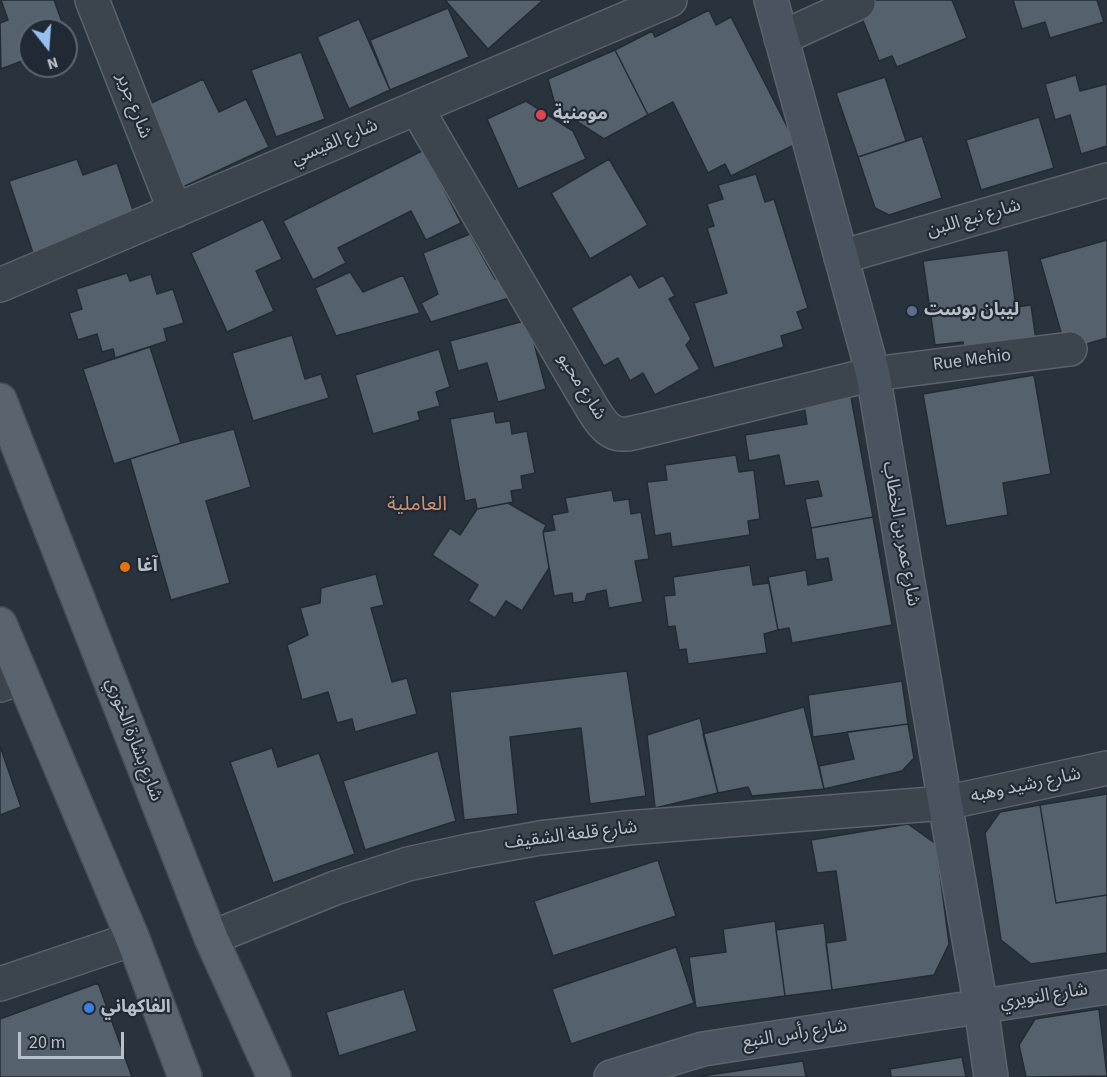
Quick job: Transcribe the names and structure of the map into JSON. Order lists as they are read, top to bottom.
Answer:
{
  "streets": {
    "main road": ["شارع بشارة الخوري"],
    "street": [
      "شارع جرير",
      "شارع القيسي",
      "شارع نبع اللبن",
      "Rue Mehio",
      "شارع محيو",
      "شارع عمر بن الخطاب",
      "شارع رشيد وهبه",
      "شارع قلعة الشقيف",
      "شارع النويري",
      "شارع رأس النبع"
    ]
  },
  "crossings": [
    ["شارع جرير", "شارع القيسي"],
    ["شارع القيسي", "شارع محيو"],
    ["شارع نبع اللبن", "شارع عمر بن الخطاب"],
    ["Rue Mehio", "شارع محيو"],
    ["Rue Mehio", "شارع عمر بن الخطاب"],
    ["شارع محيو", "شارع عمر بن الخطاب"],
    ["شارع عمر بن الخطاب", "شارع رشيد وهبه"],
    ["شارع عمر بن الخطاب", "شارع قلعة الشقيف"],
    ["شارع عمر بن الخطاب", "شارع النويري"],
    ["شارع عمر بن الخطاب", "شارع رأس النبع"],
    ["شارع بشارة الخوري", "شارع قلعة الشقيف"],
    ["شارع رشيد وهبه", "شارع قلعة الشقيف"],
    ["شارع النويري", "شارع رأس النبع"]
  ],
  "districts": ["العاملية"],
  "places": [
    "مومنية",
    "ليبان بوست",
    "آغا",
    "الفاكهاني"
  ],
  "scale_bar": "20 m",
  "north": "bottom"
}
